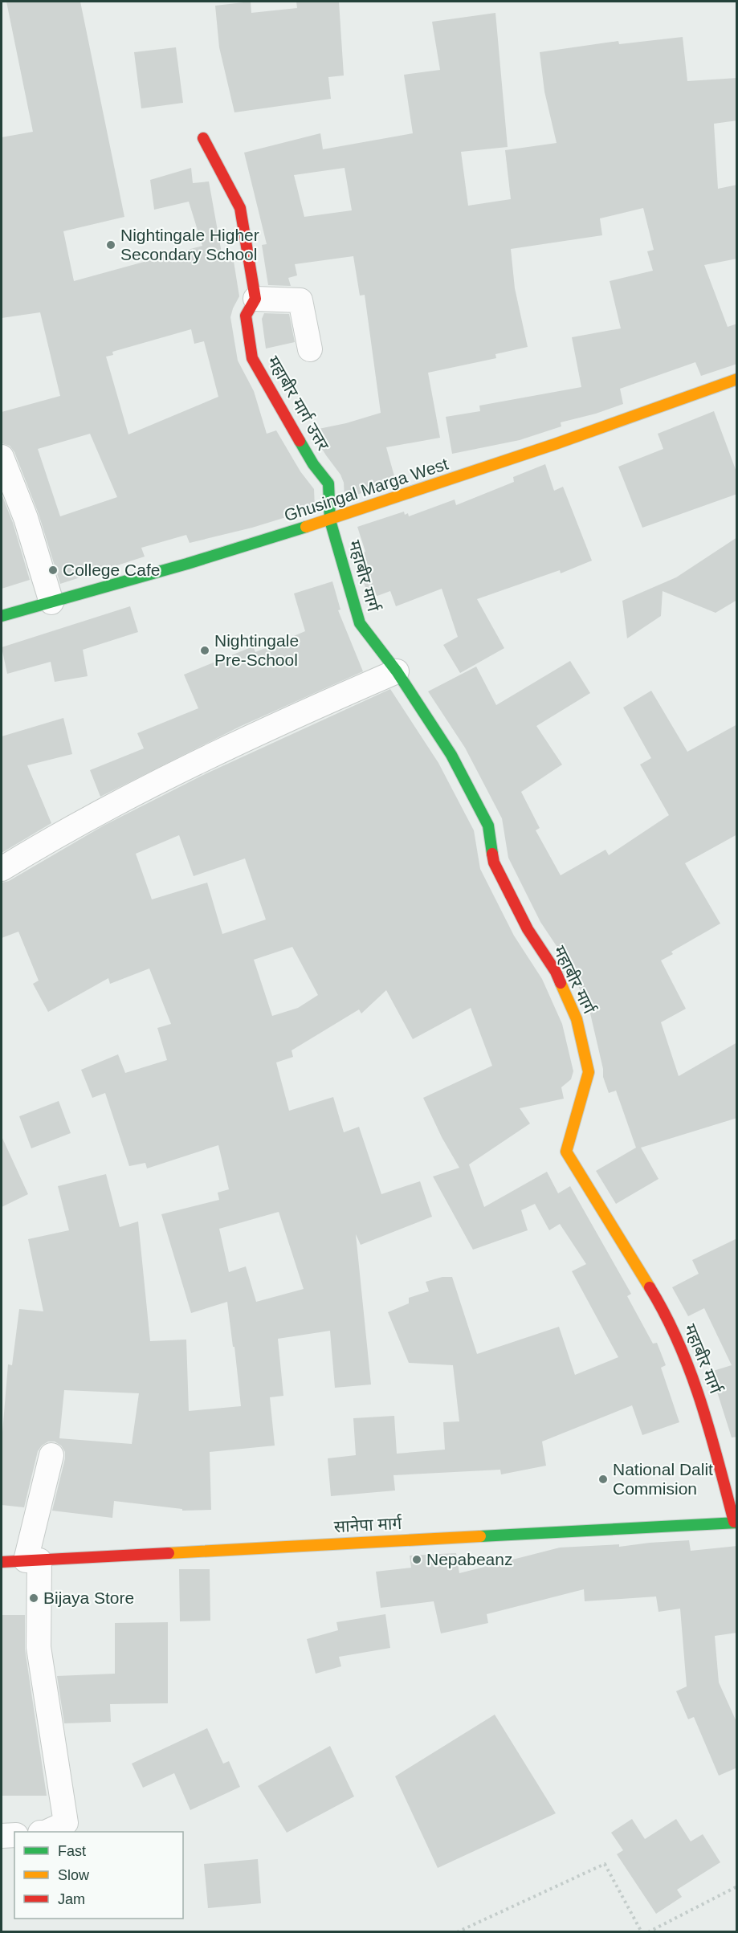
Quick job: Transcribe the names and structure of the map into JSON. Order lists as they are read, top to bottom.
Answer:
{
  "streets": {
    "street": [
      "महाबीर मार्ग उत्तर",
      "Ghusingal Marga West",
      "महाबीर मार्ग",
      "सानेपा मार्ग"
    ]
  },
  "crossings": [
    ["महाबीर मार्ग उत्तर", "Ghusingal Marga West"],
    ["महाबीर मार्ग उत्तर", "महाबीर मार्ग"],
    ["Ghusingal Marga West", "महाबीर मार्ग"],
    ["महाबीर मार्ग", "सानेपा मार्ग"]
  ],
  "places": [
    "Nightingale Higher Secondary School",
    "College Cafe",
    "Nightingale Pre-School",
    "National Dalit Commision",
    "Nepabeanz",
    "Bijaya Store"
  ],
  "legend": ["Fast", "Slow", "Jam"]
}
